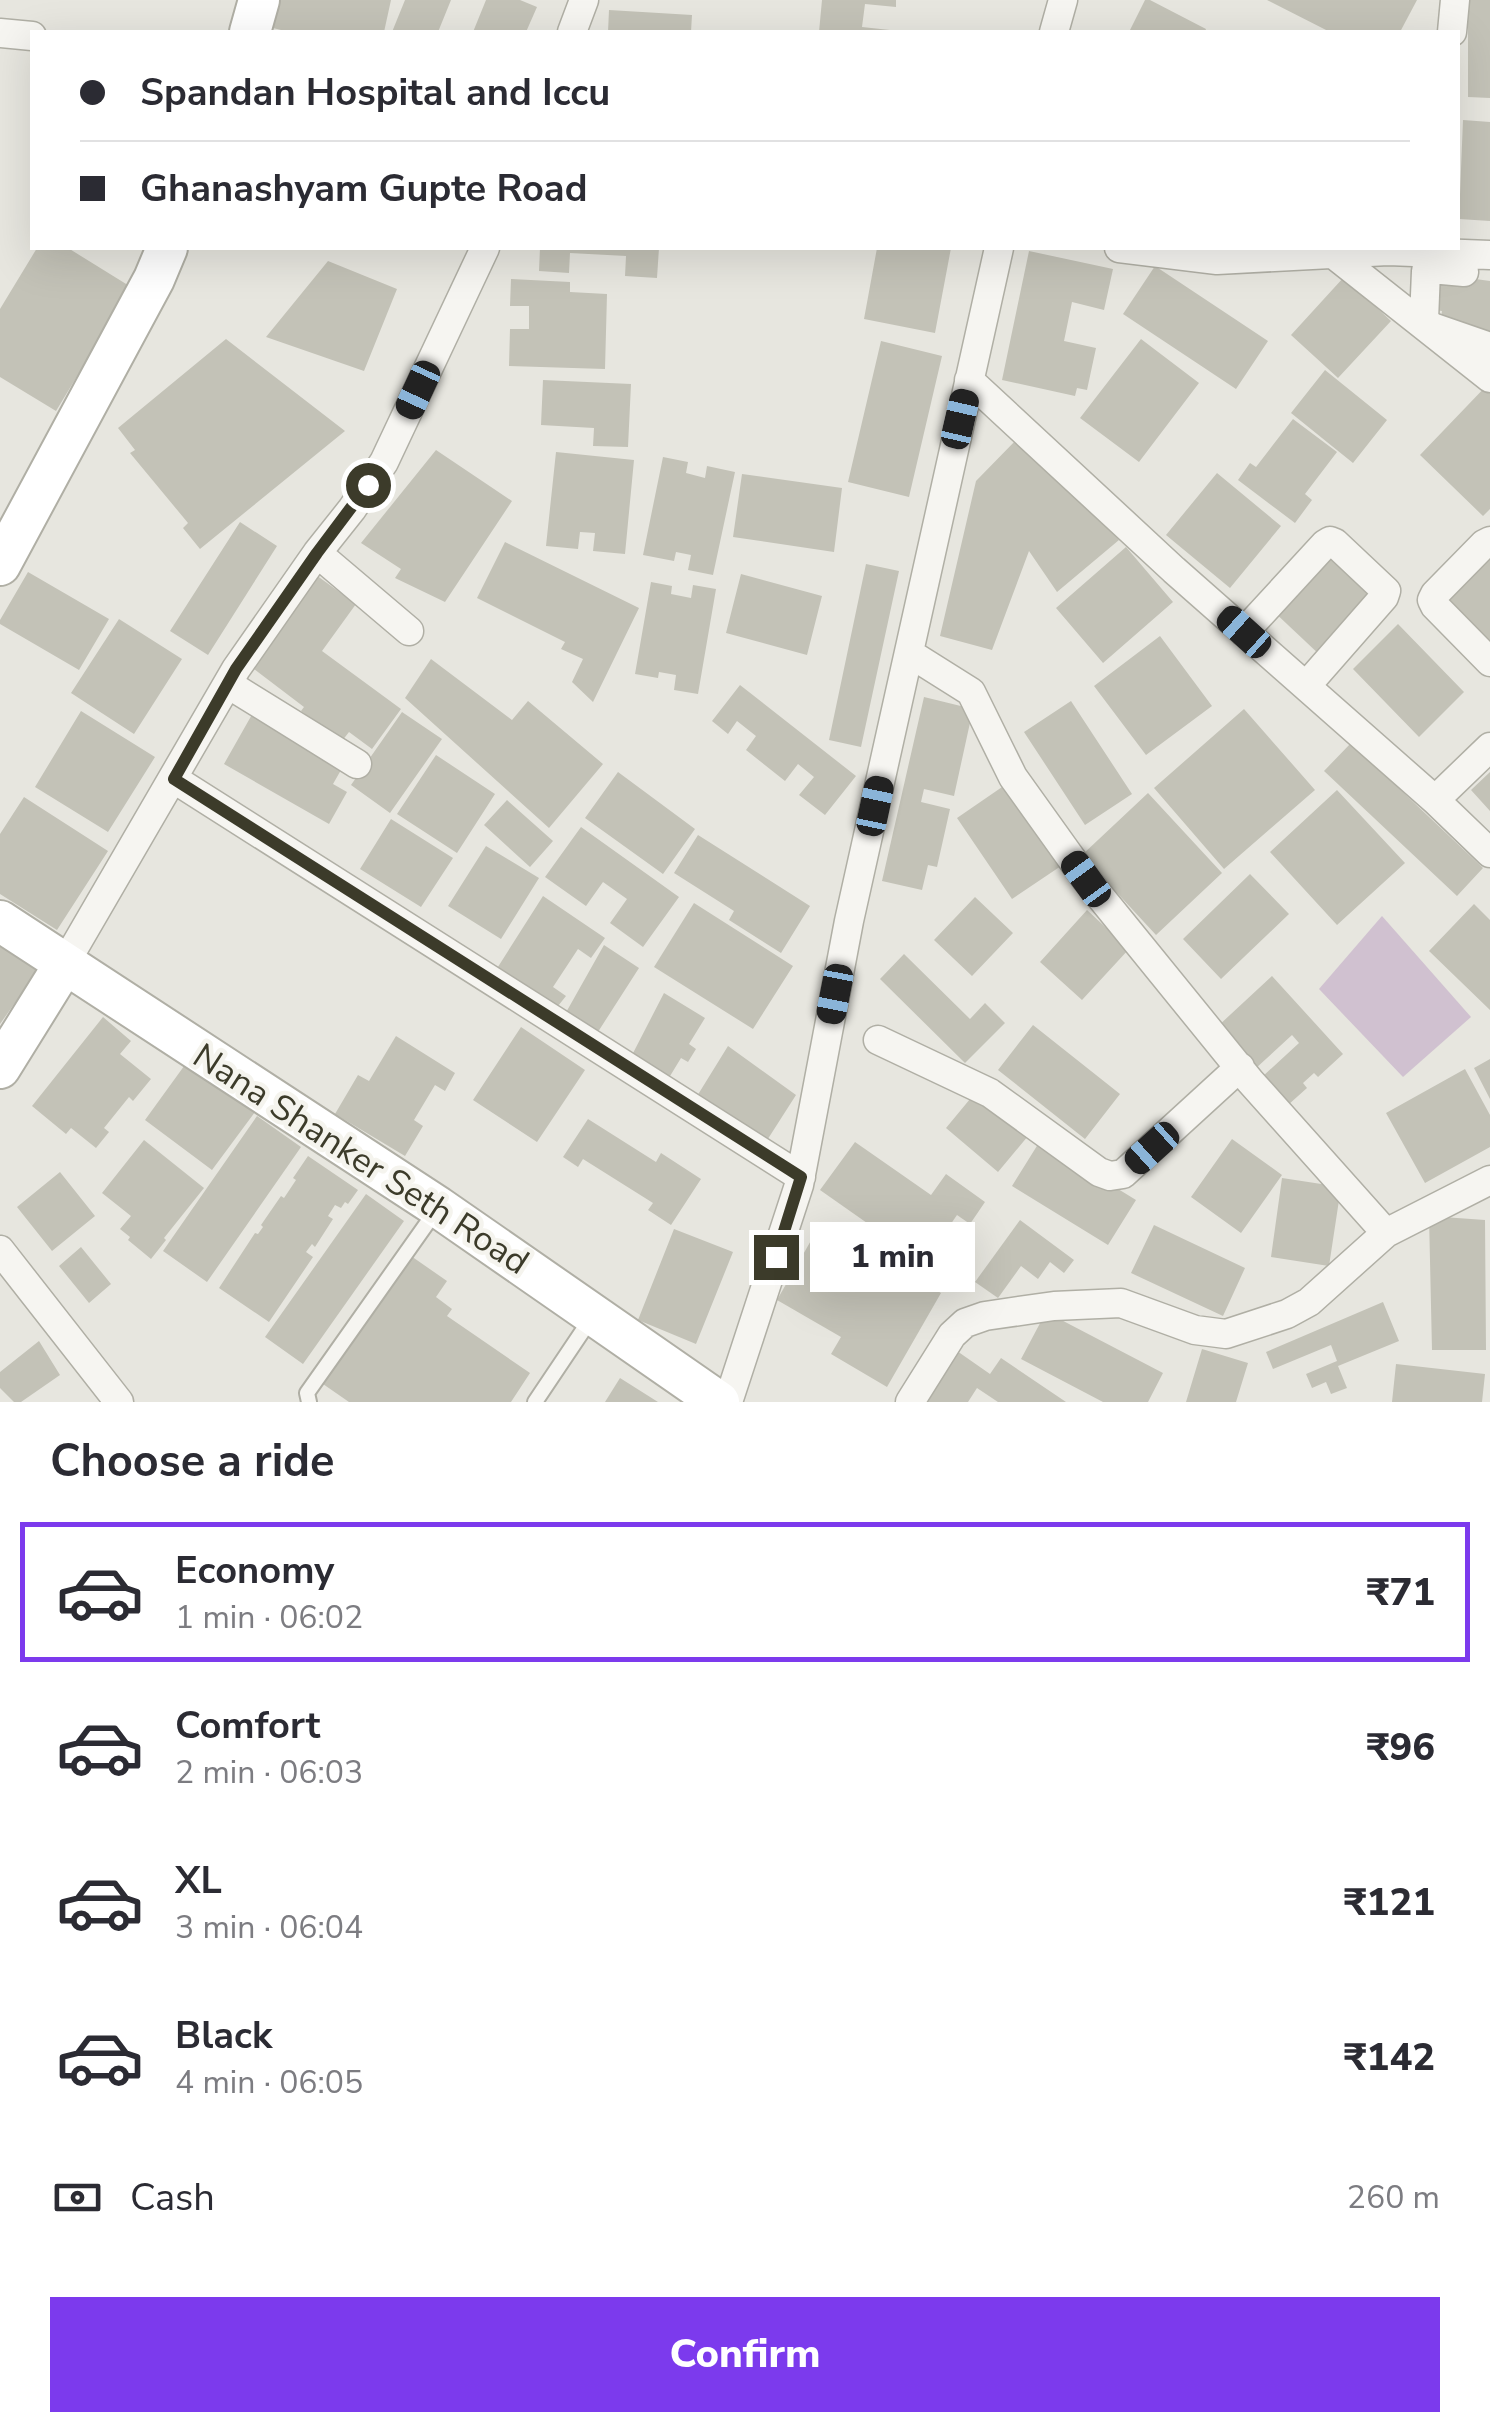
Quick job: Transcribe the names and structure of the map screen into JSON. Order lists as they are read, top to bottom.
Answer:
{
  "streets": {
    "street": ["Nana Shanker Seth Road"]
  },
  "page": {
    "banner": ["Spandan Hospital and Iccu", "Ghanashyam Gupte Road"],
    "bubble": "1 min",
    "heading": "Choose a ride",
    "list": [
      {
        "name": "Economy",
        "note": "1 min · 06:02",
        "value": "₹71"
      },
      {
        "name": "Comfort",
        "note": "2 min · 06:03",
        "value": "₹96"
      },
      {
        "name": "XL",
        "note": "3 min · 06:04",
        "value": "₹121"
      },
      {
        "name": "Black",
        "note": "4 min · 06:05",
        "value": "₹142"
      }
    ],
    "pay": ["Cash", "260 m"],
    "buttons": "Confirm"
  }
}
